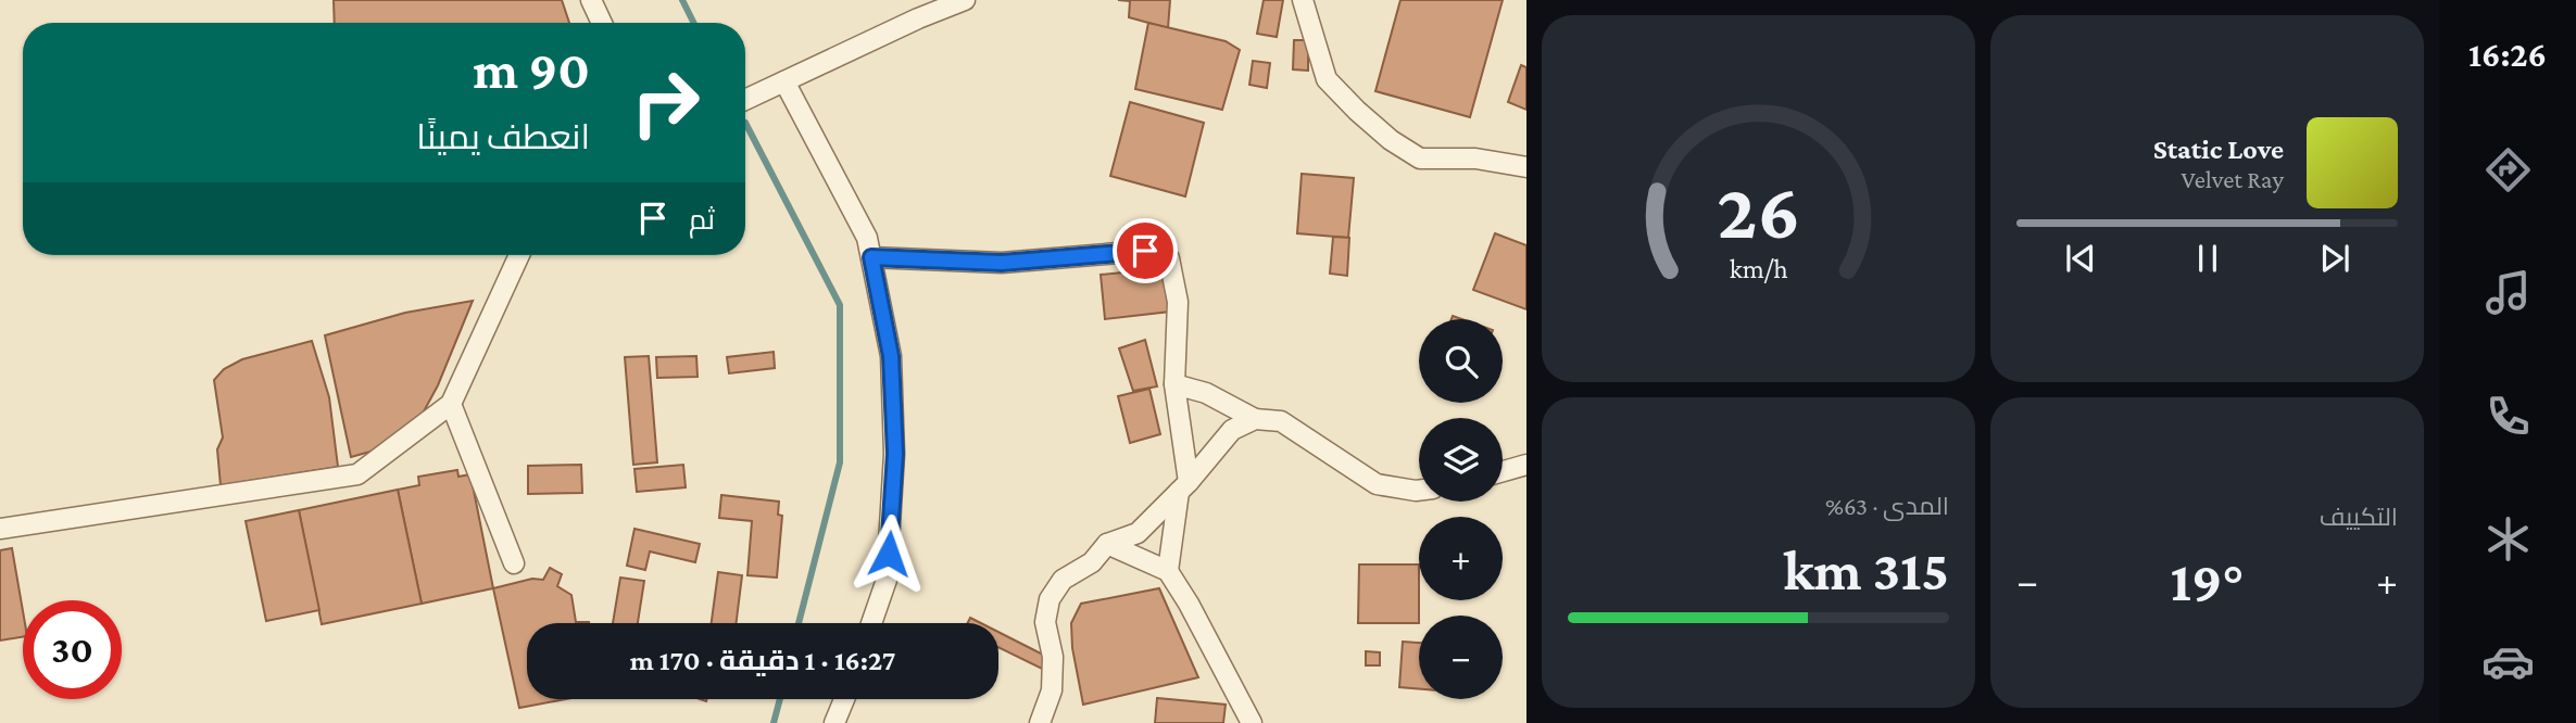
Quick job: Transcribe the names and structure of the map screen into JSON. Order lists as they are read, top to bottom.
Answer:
{
  "page": {
    "tabs": "16:26",
    "turn": ["90 m", "انعطف يمينًا"],
    "song": ["Static Love", "Velvet Ray"],
    "then": "ثم",
    "map_buttons": ["+", "−"],
    "tile": [
      "التكييف",
      ["المدى · 63%", "315 km"]
    ],
    "heat": ["−", "19°", "+"],
    "limit": "30",
    "trip": "16:27 · 1 دقيقة · 170 m",
    "gauge": ["26", "km/h"]
  }
}
